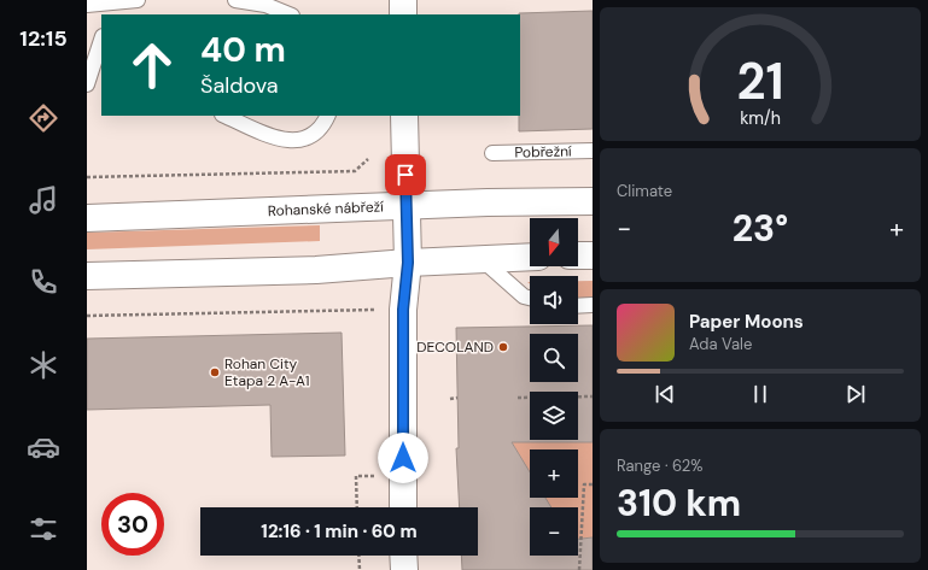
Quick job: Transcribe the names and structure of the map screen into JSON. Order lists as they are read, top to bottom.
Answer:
{
  "streets": {
    "main road": ["Rohanské nábřeží"],
    "lane": ["Pobřežní"]
  },
  "places": ["DECOLAND", "Rohan City Etapa 2 A-A1"],
  "north": "bottom",
  "page": {
    "tabs": "12:15",
    "turn": ["40 m", "Šaldova"],
    "tile": [
      "Climate",
      ["Range · 62%", "310 km"]
    ],
    "heat": ["−", "23°", "+"],
    "map_buttons": ["+", "−"],
    "song": ["Paper Moons", "Ada Vale"],
    "limit": "30",
    "trip": "12:16 · 1 min · 60 m",
    "gauge": ["21", "km/h"]
  }
}
